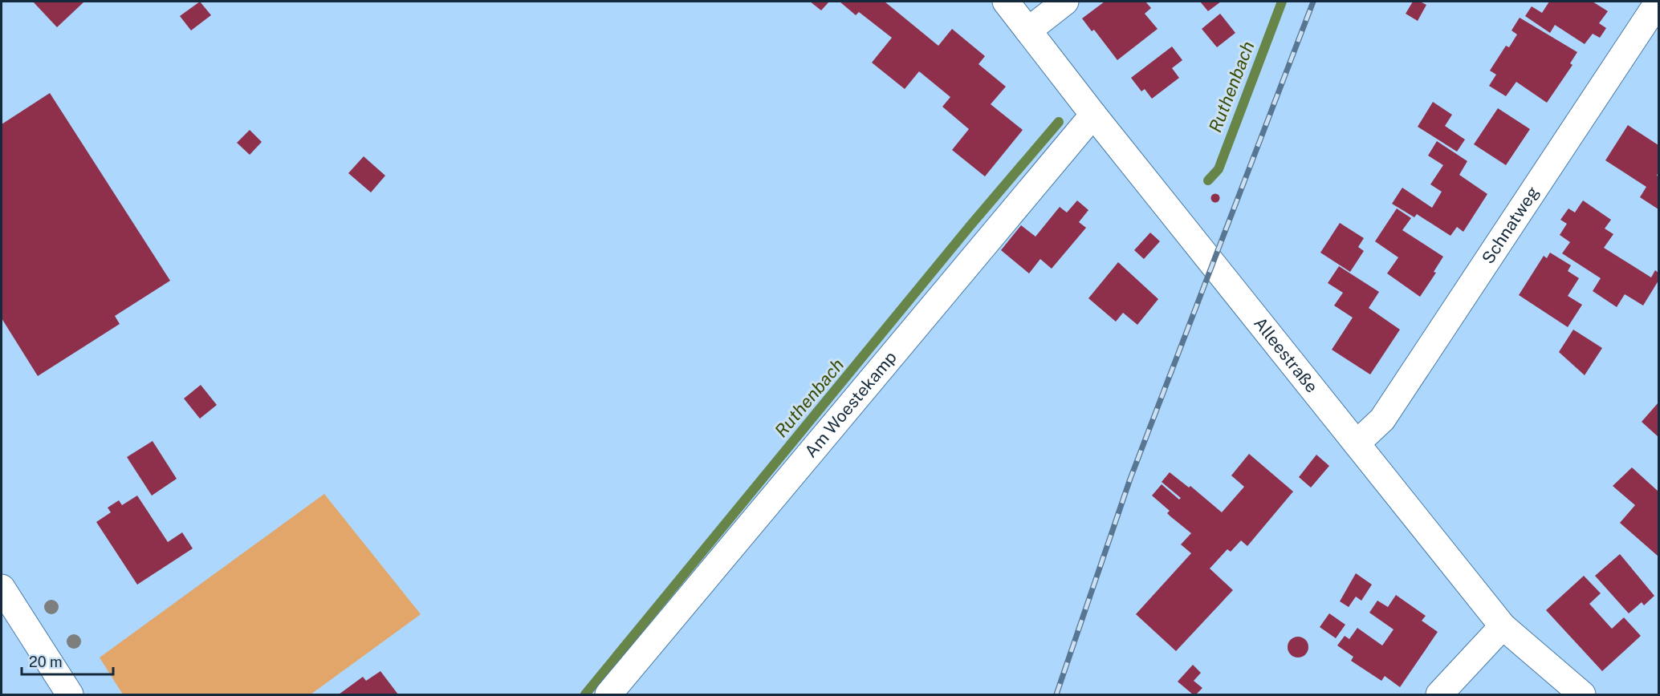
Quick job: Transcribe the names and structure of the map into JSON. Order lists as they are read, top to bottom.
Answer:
{
  "streets": {
    "street": ["Schnatweg", "Alleestraße", "Am Woestekamp"]
  },
  "crossings": [
    ["Schnatweg", "Alleestraße"],
    ["Alleestraße", "Am Woestekamp"]
  ],
  "water": ["Ruthenbach"],
  "scale_bar": "20 m"
}
